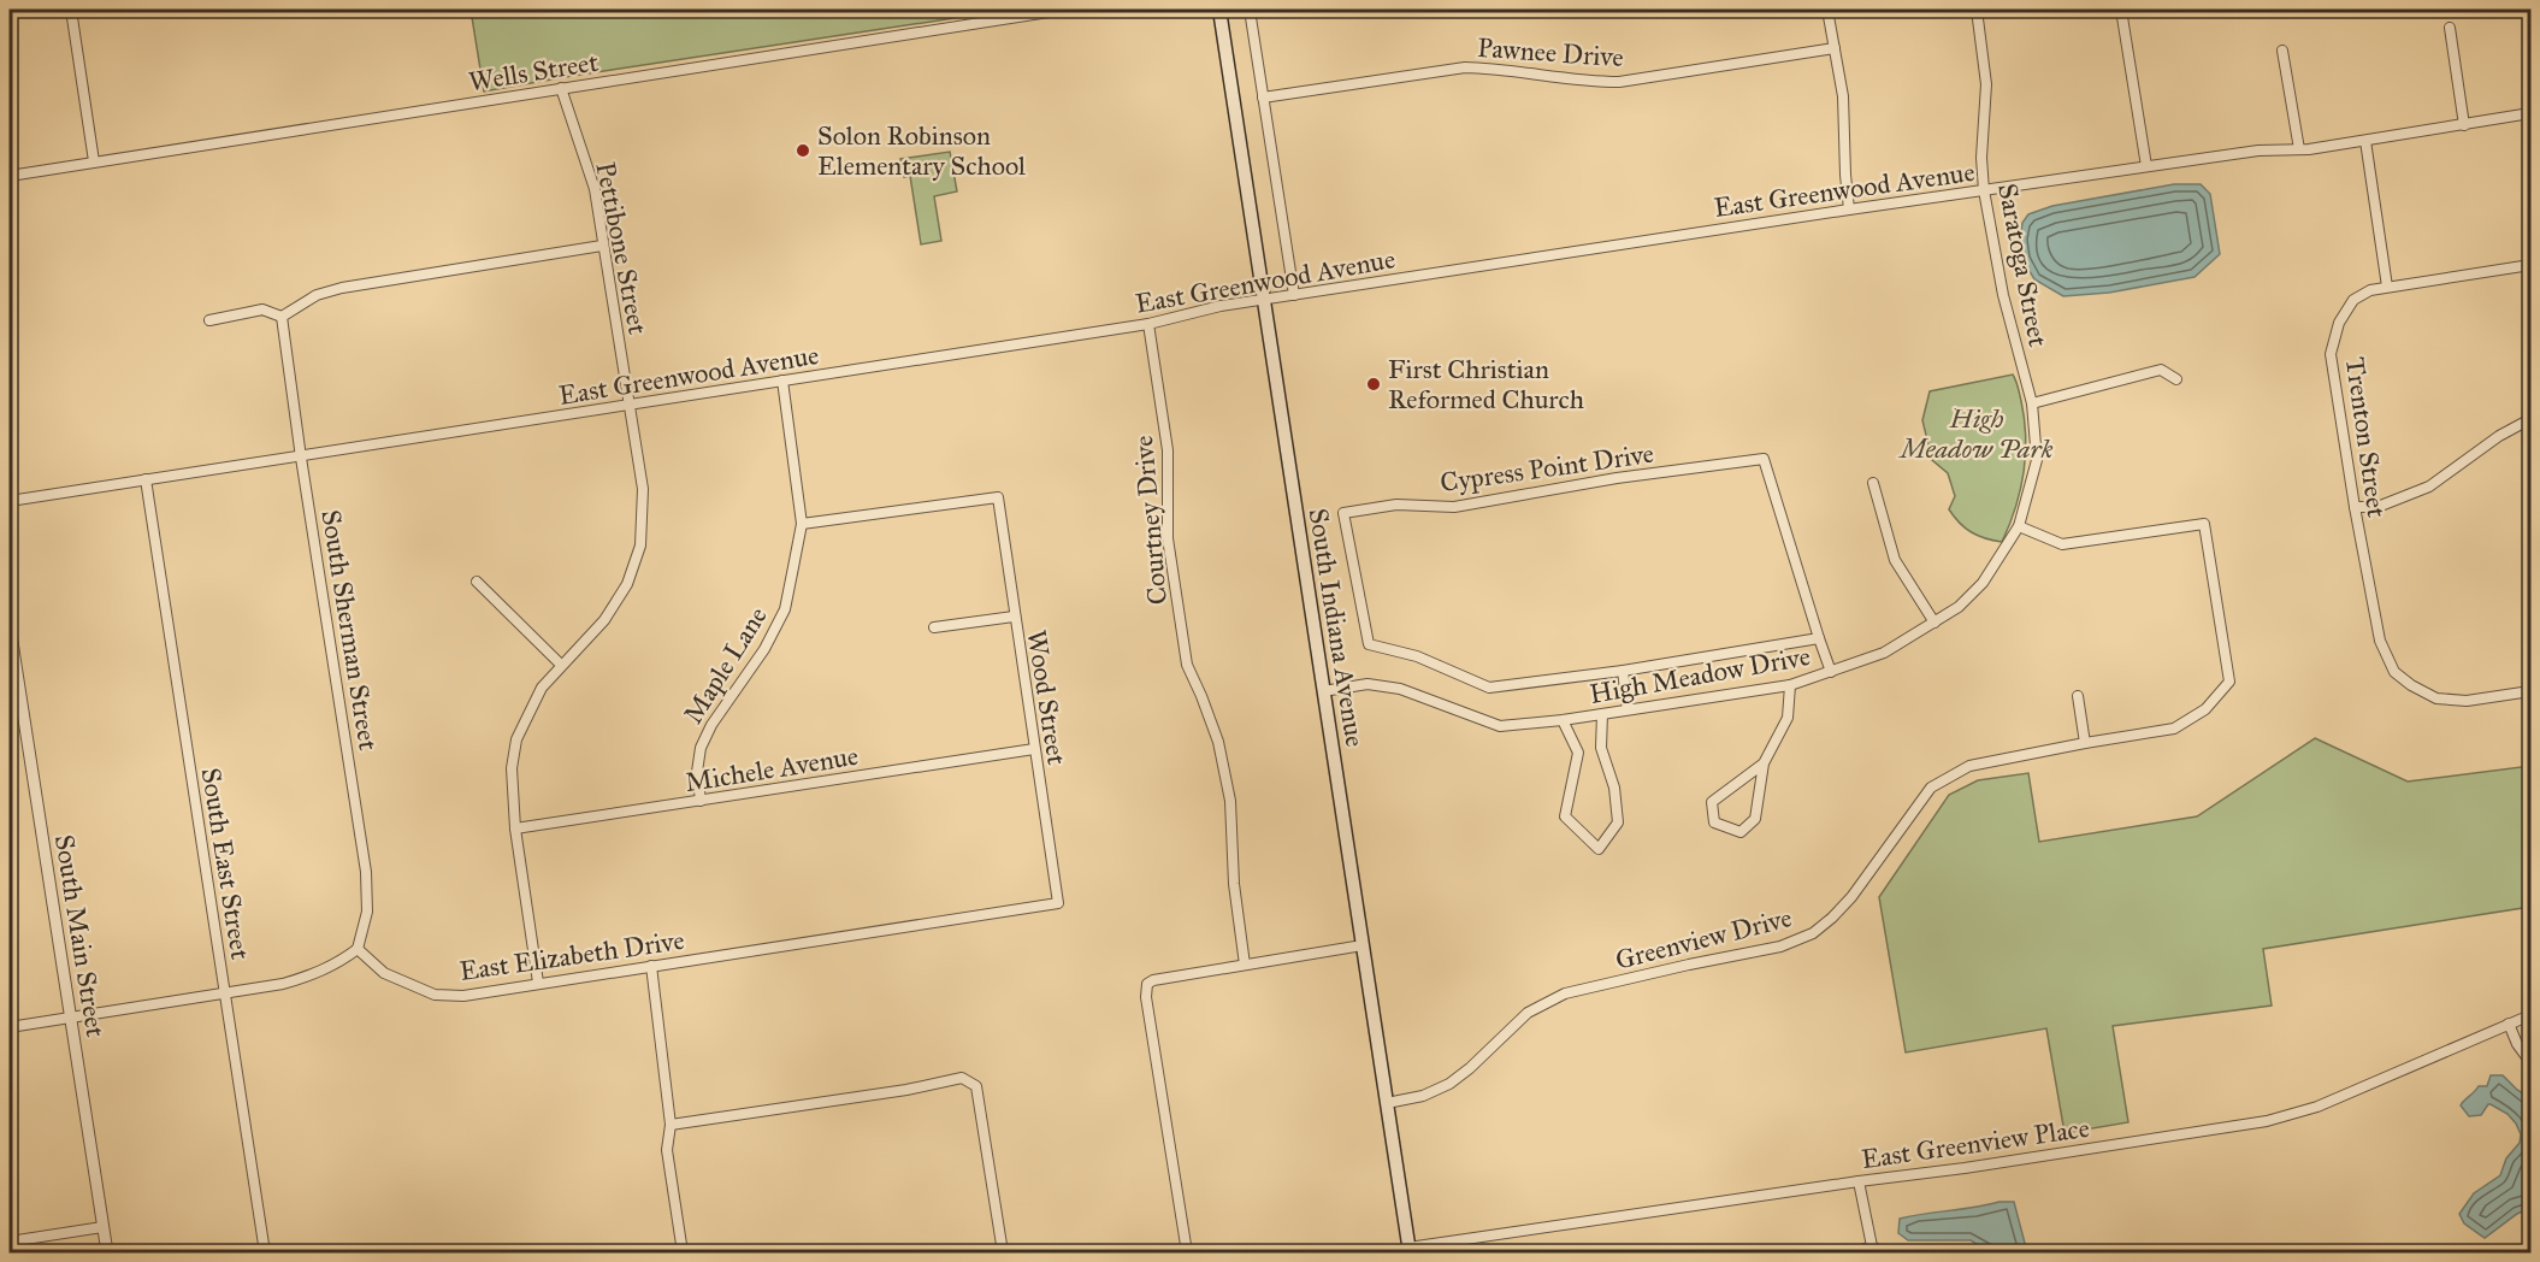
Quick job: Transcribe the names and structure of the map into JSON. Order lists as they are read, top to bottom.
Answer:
{
  "streets": {
    "main road": ["South Indiana Avenue"],
    "street": [
      "Pawnee Drive",
      "Wells Street",
      "East Greenwood Avenue",
      "Pettibone Street",
      "Saratoga Street",
      "Trenton Street",
      "Cypress Point Drive",
      "Courtney Drive",
      "South Sherman Street",
      "Maple Lane",
      "High Meadow Drive",
      "Wood Street",
      "Michele Avenue",
      "South East Street",
      "South Main Street",
      "Greenview Drive",
      "East Elizabeth Drive",
      "East Greenview Place"
    ]
  },
  "crossings": [
    ["Wells Street", "Pettibone Street"],
    ["East Greenwood Avenue", "Pettibone Street"],
    ["East Greenwood Avenue", "Saratoga Street"],
    ["East Greenwood Avenue", "Courtney Drive"],
    ["East Greenwood Avenue", "South Indiana Avenue"],
    ["East Greenwood Avenue", "South Sherman Street"],
    ["East Greenwood Avenue", "Maple Lane"],
    ["East Greenwood Avenue", "South East Street"],
    ["Pettibone Street", "Michele Avenue"],
    ["Pettibone Street", "East Elizabeth Drive"],
    ["Saratoga Street", "High Meadow Drive"],
    ["Saratoga Street", "Greenview Drive"],
    ["South Indiana Avenue", "High Meadow Drive"],
    ["South Indiana Avenue", "Greenview Drive"],
    ["South Indiana Avenue", "East Greenview Place"],
    ["South Sherman Street", "East Elizabeth Drive"],
    ["Maple Lane", "Wood Street"],
    ["Maple Lane", "Michele Avenue"],
    ["High Meadow Drive", "Greenview Drive"],
    ["Wood Street", "Michele Avenue"],
    ["Wood Street", "East Elizabeth Drive"]
  ],
  "parks": ["High Meadow Park"],
  "places": ["Solon Robinson Elementary School", "First Christian Reformed Church"]
}
